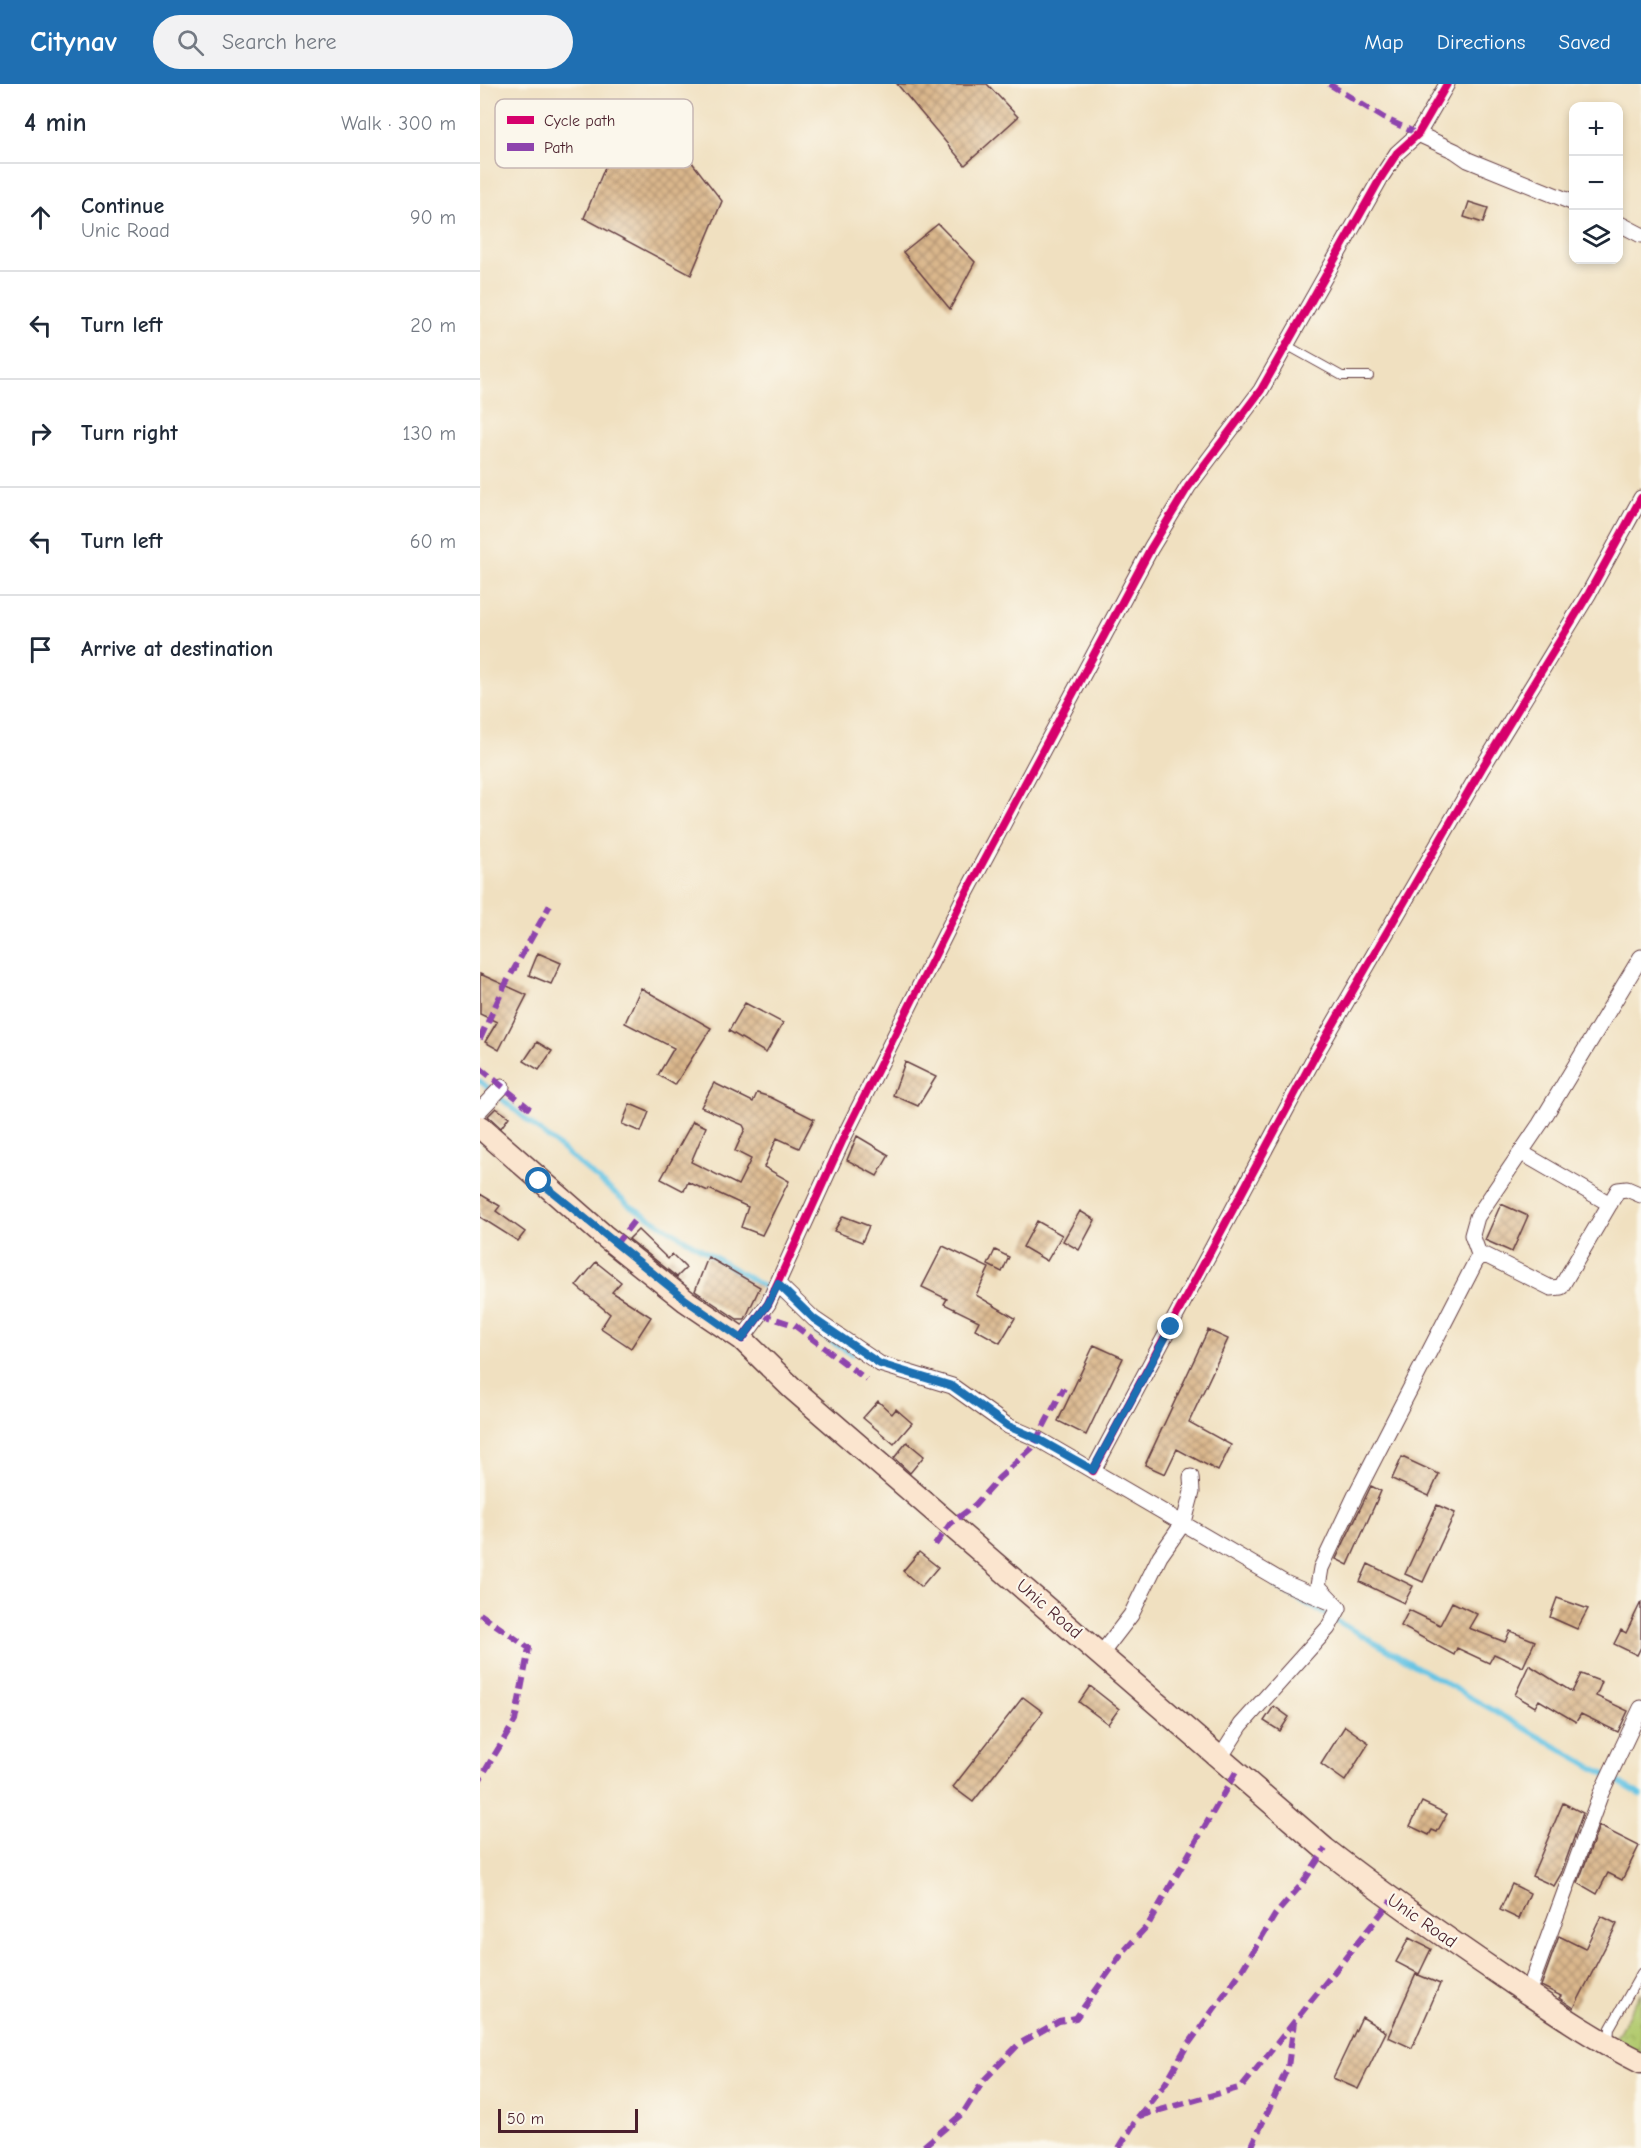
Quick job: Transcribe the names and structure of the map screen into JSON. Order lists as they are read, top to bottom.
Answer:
{
  "streets": {
    "main road": ["Unic Road"]
  },
  "legend": ["Cycle path", "Path"],
  "scale_bar": "50 m",
  "page": {
    "header": "Citynav",
    "search": "Search here",
    "nav": ["Map", "Directions", "Saved"],
    "heading": ["4 min", "Walk · 300 m"],
    "map_buttons": ["+", "−"],
    "list": [
      ["Continue", "Unic Road", "90 m"],
      ["Turn left", "20 m"],
      ["Turn right", "130 m"],
      ["Turn left", "60 m"],
      "Arrive at destination"
    ],
    "scale": "50 m"
  }
}
